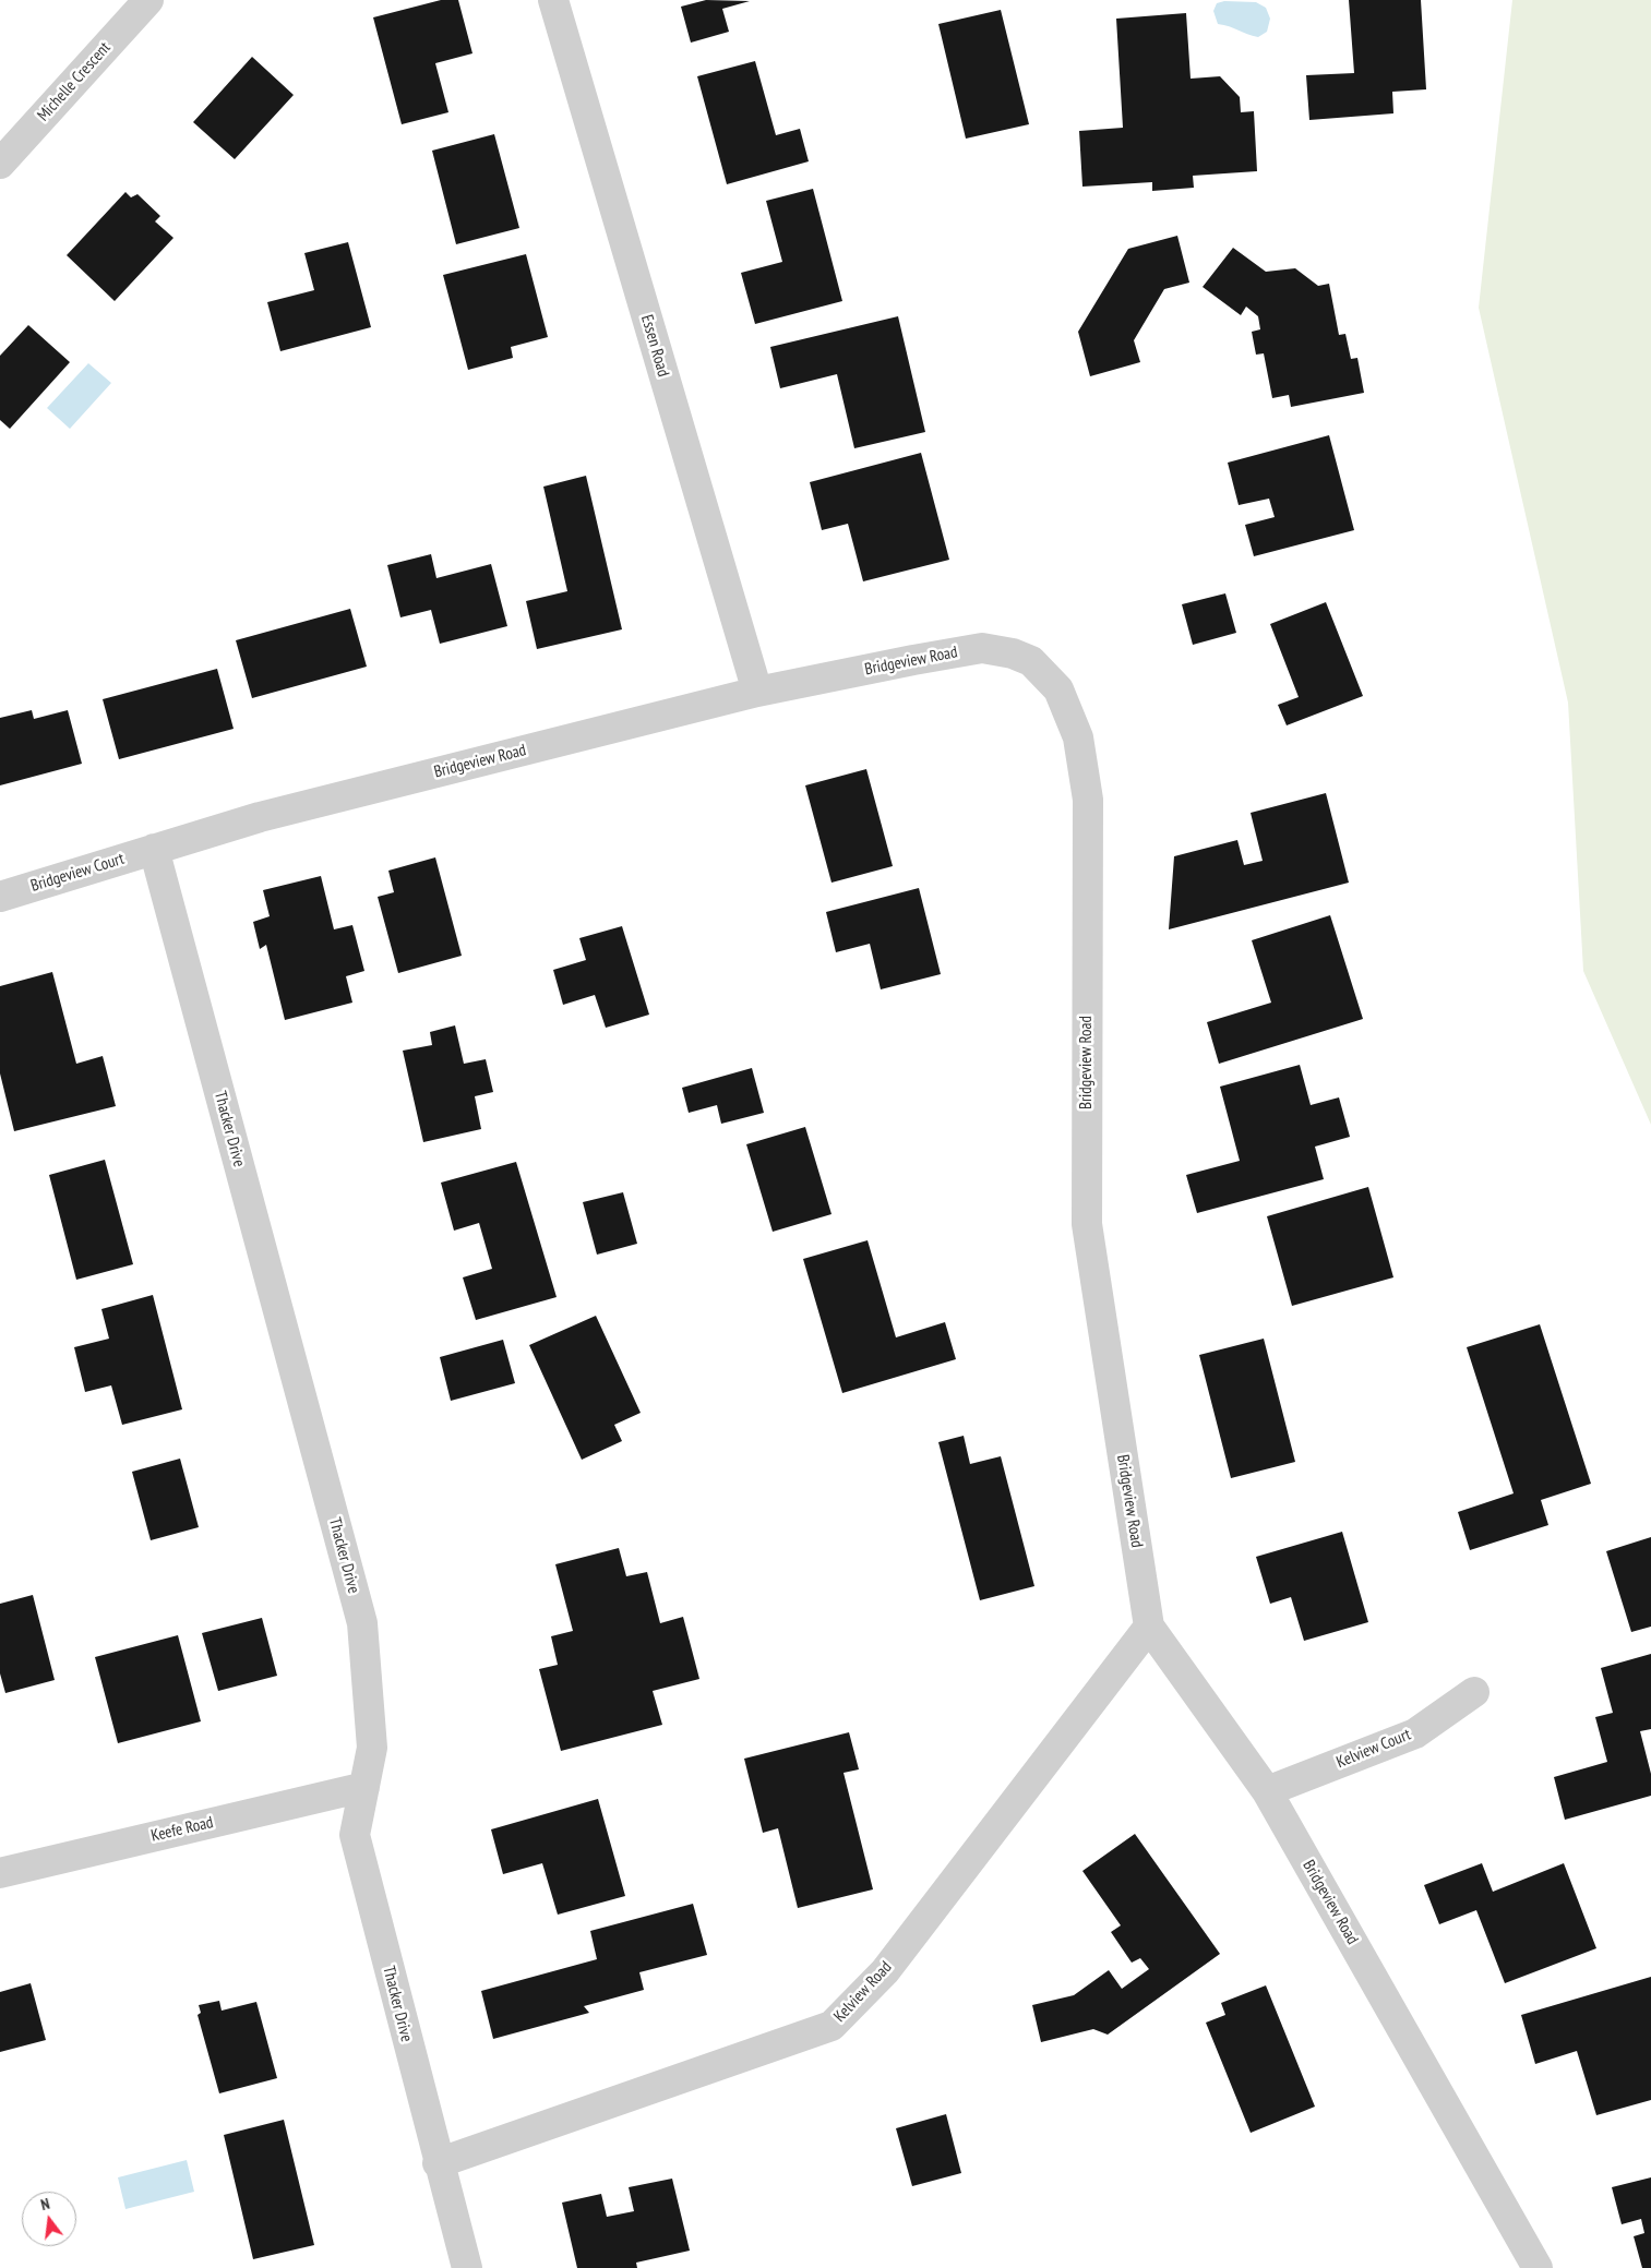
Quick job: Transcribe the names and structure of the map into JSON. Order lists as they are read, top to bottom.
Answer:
{
  "streets": {
    "street": [
      "Michelle Crescent",
      "Essen Road",
      "Bridgeview Road",
      "Bridgeview Court",
      "Thacker Drive",
      "Kelview Court",
      "Keefe Road",
      "Kelview Road"
    ]
  },
  "crossings": [
    ["Essen Road", "Bridgeview Road"],
    ["Bridgeview Road", "Bridgeview Court"],
    ["Bridgeview Road", "Thacker Drive"],
    ["Bridgeview Road", "Kelview Court"],
    ["Bridgeview Road", "Kelview Road"],
    ["Bridgeview Court", "Thacker Drive"],
    ["Thacker Drive", "Keefe Road"],
    ["Thacker Drive", "Kelview Road"]
  ],
  "north": "top"
}
